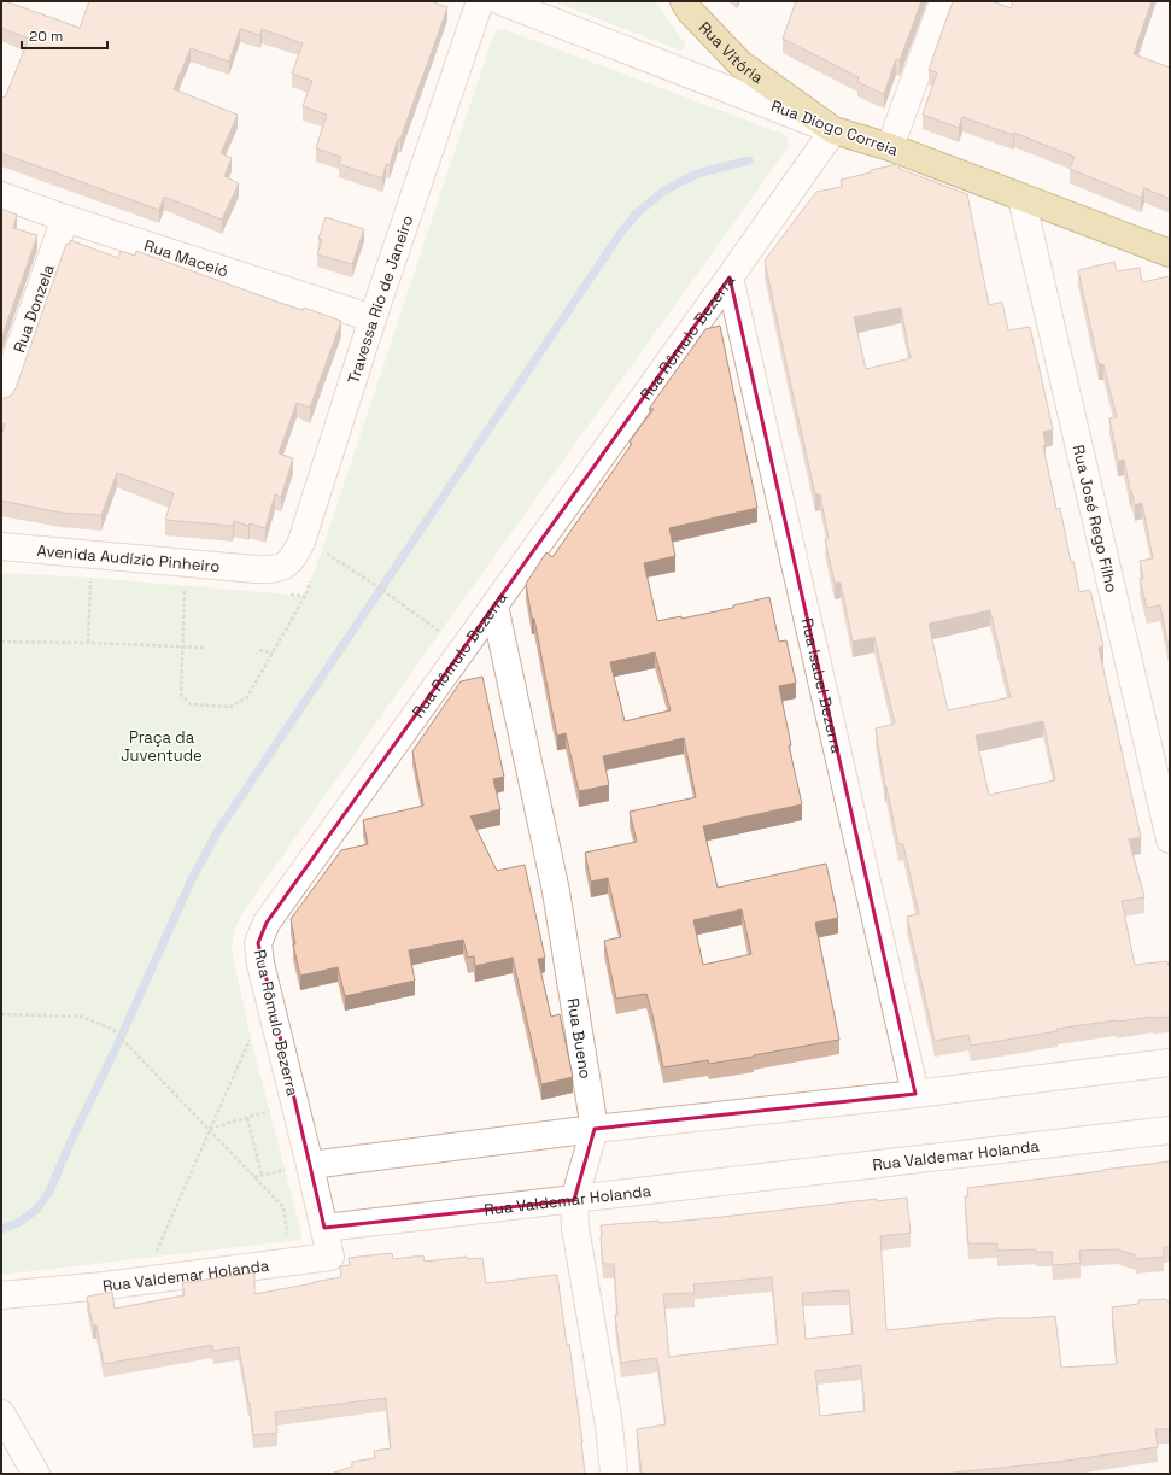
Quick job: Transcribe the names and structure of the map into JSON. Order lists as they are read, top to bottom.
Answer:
{
  "streets": {
    "main road": ["Rua Vitória", "Rua Diogo Correia"],
    "street": [
      "Rua Maceió",
      "Travessa Rio de Janeiro",
      "Rua Donzela",
      "Rua Rômulo Bezerra",
      "Rua José Rego Filho",
      "Avenida Audízio Pinheiro",
      "Rua Isabel Bezerra",
      "Rua Bueno",
      "Rua Valdemar Holanda"
    ]
  },
  "crossings": [
    ["Rua Vitória", "Rua Diogo Correia"],
    ["Rua Vitória", "Rua Rômulo Bezerra"],
    ["Rua Diogo Correia", "Rua Rômulo Bezerra"],
    ["Rua Diogo Correia", "Rua José Rego Filho"],
    ["Rua Maceió", "Travessa Rio de Janeiro"],
    ["Rua Maceió", "Rua Donzela"],
    ["Travessa Rio de Janeiro", "Avenida Audízio Pinheiro"],
    ["Rua Rômulo Bezerra", "Rua Isabel Bezerra"],
    ["Rua Rômulo Bezerra", "Rua Bueno"],
    ["Rua Rômulo Bezerra", "Rua Valdemar Holanda"],
    ["Rua Bueno", "Rua Valdemar Holanda"]
  ],
  "parks": ["Praça da Juventude"],
  "scale_bar": "20 m"
}
